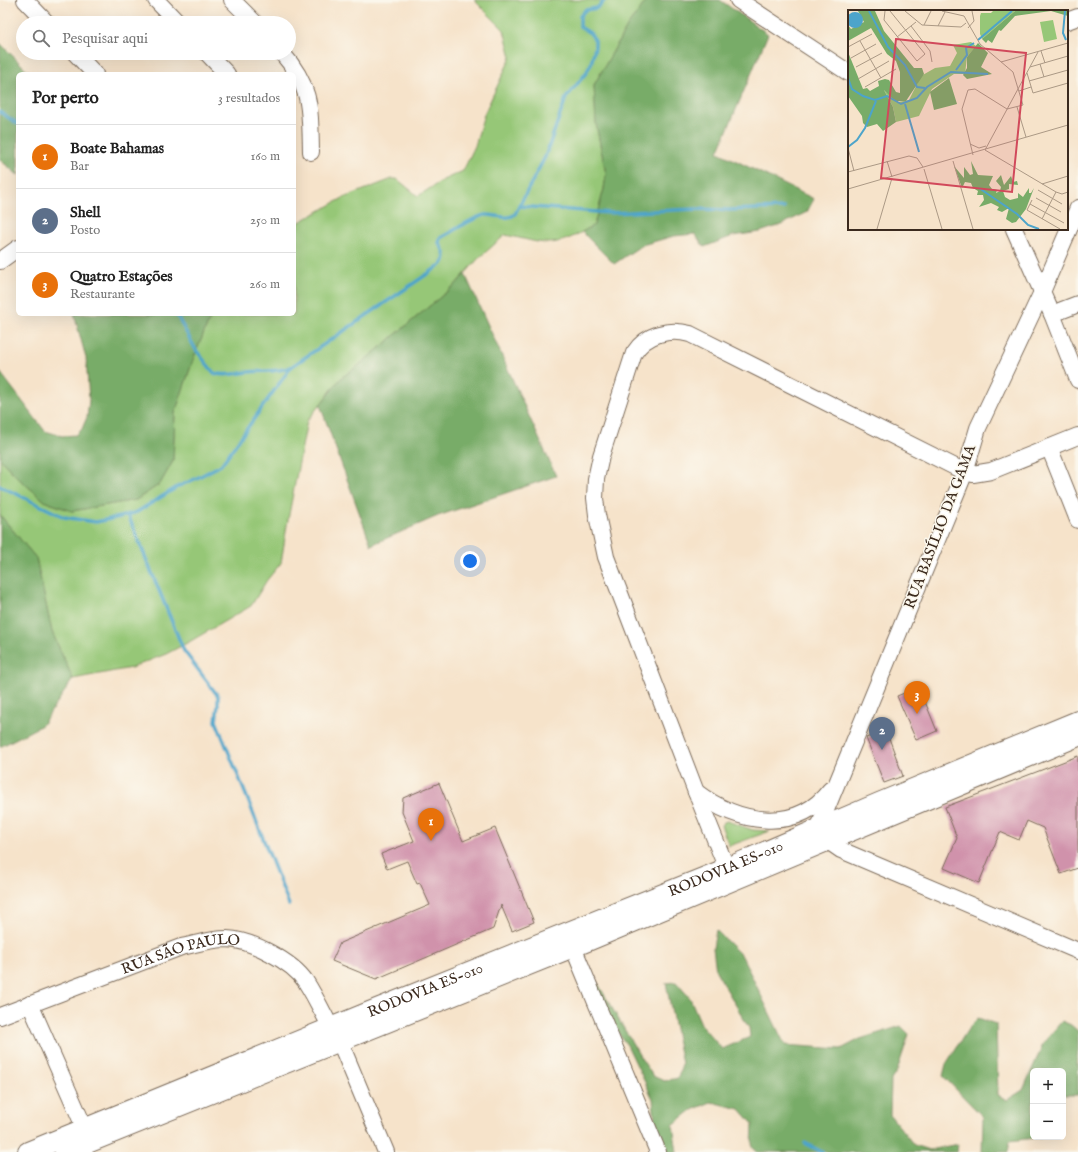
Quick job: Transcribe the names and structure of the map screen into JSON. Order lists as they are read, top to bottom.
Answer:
{
  "streets": {
    "main road": ["RODOVIA ES-010"],
    "street": ["RUA BASÍLIO DA GAMA", "RUA SÃO PAULO"]
  },
  "crossings": [
    ["RUA BASÍLIO DA GAMA", "RODOVIA ES-010"],
    ["RODOVIA ES-010", "RUA SÃO PAULO"]
  ],
  "page": {
    "search": "Pesquisar aqui",
    "heading": ["Por perto", "3 resultados"],
    "list": [
      {
        "mark": "1",
        "name": "Boate Bahamas",
        "note": "Bar",
        "value": "160 m"
      },
      {
        "mark": "2",
        "name": "Shell",
        "note": "Posto",
        "value": "250 m"
      },
      {
        "mark": "3",
        "name": "Quatro Estações",
        "note": "Restaurante",
        "value": "260 m"
      }
    ],
    "pins": ["3", "2", "1"],
    "map_buttons": ["+", "−"]
  }
}
